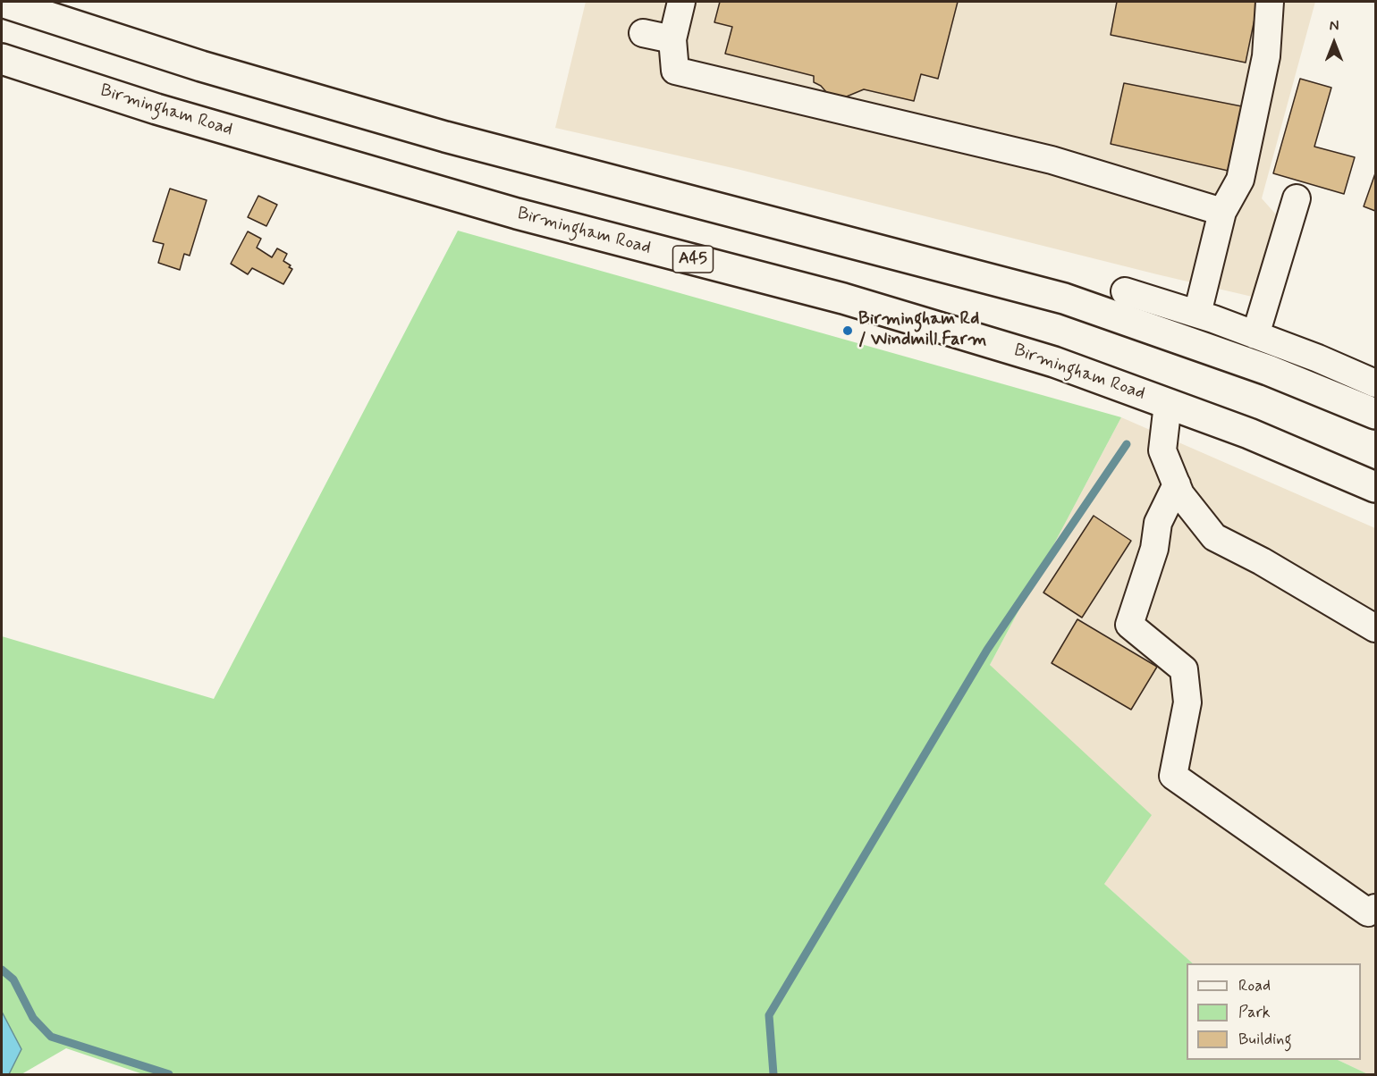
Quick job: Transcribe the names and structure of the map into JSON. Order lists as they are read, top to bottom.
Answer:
{
  "streets": {
    "highway": ["Birmingham Road", "A45"]
  },
  "places": ["Birmingham Rd / Windmill Farm"],
  "legend": ["Road", "Park", "Building"],
  "north": "top"
}
